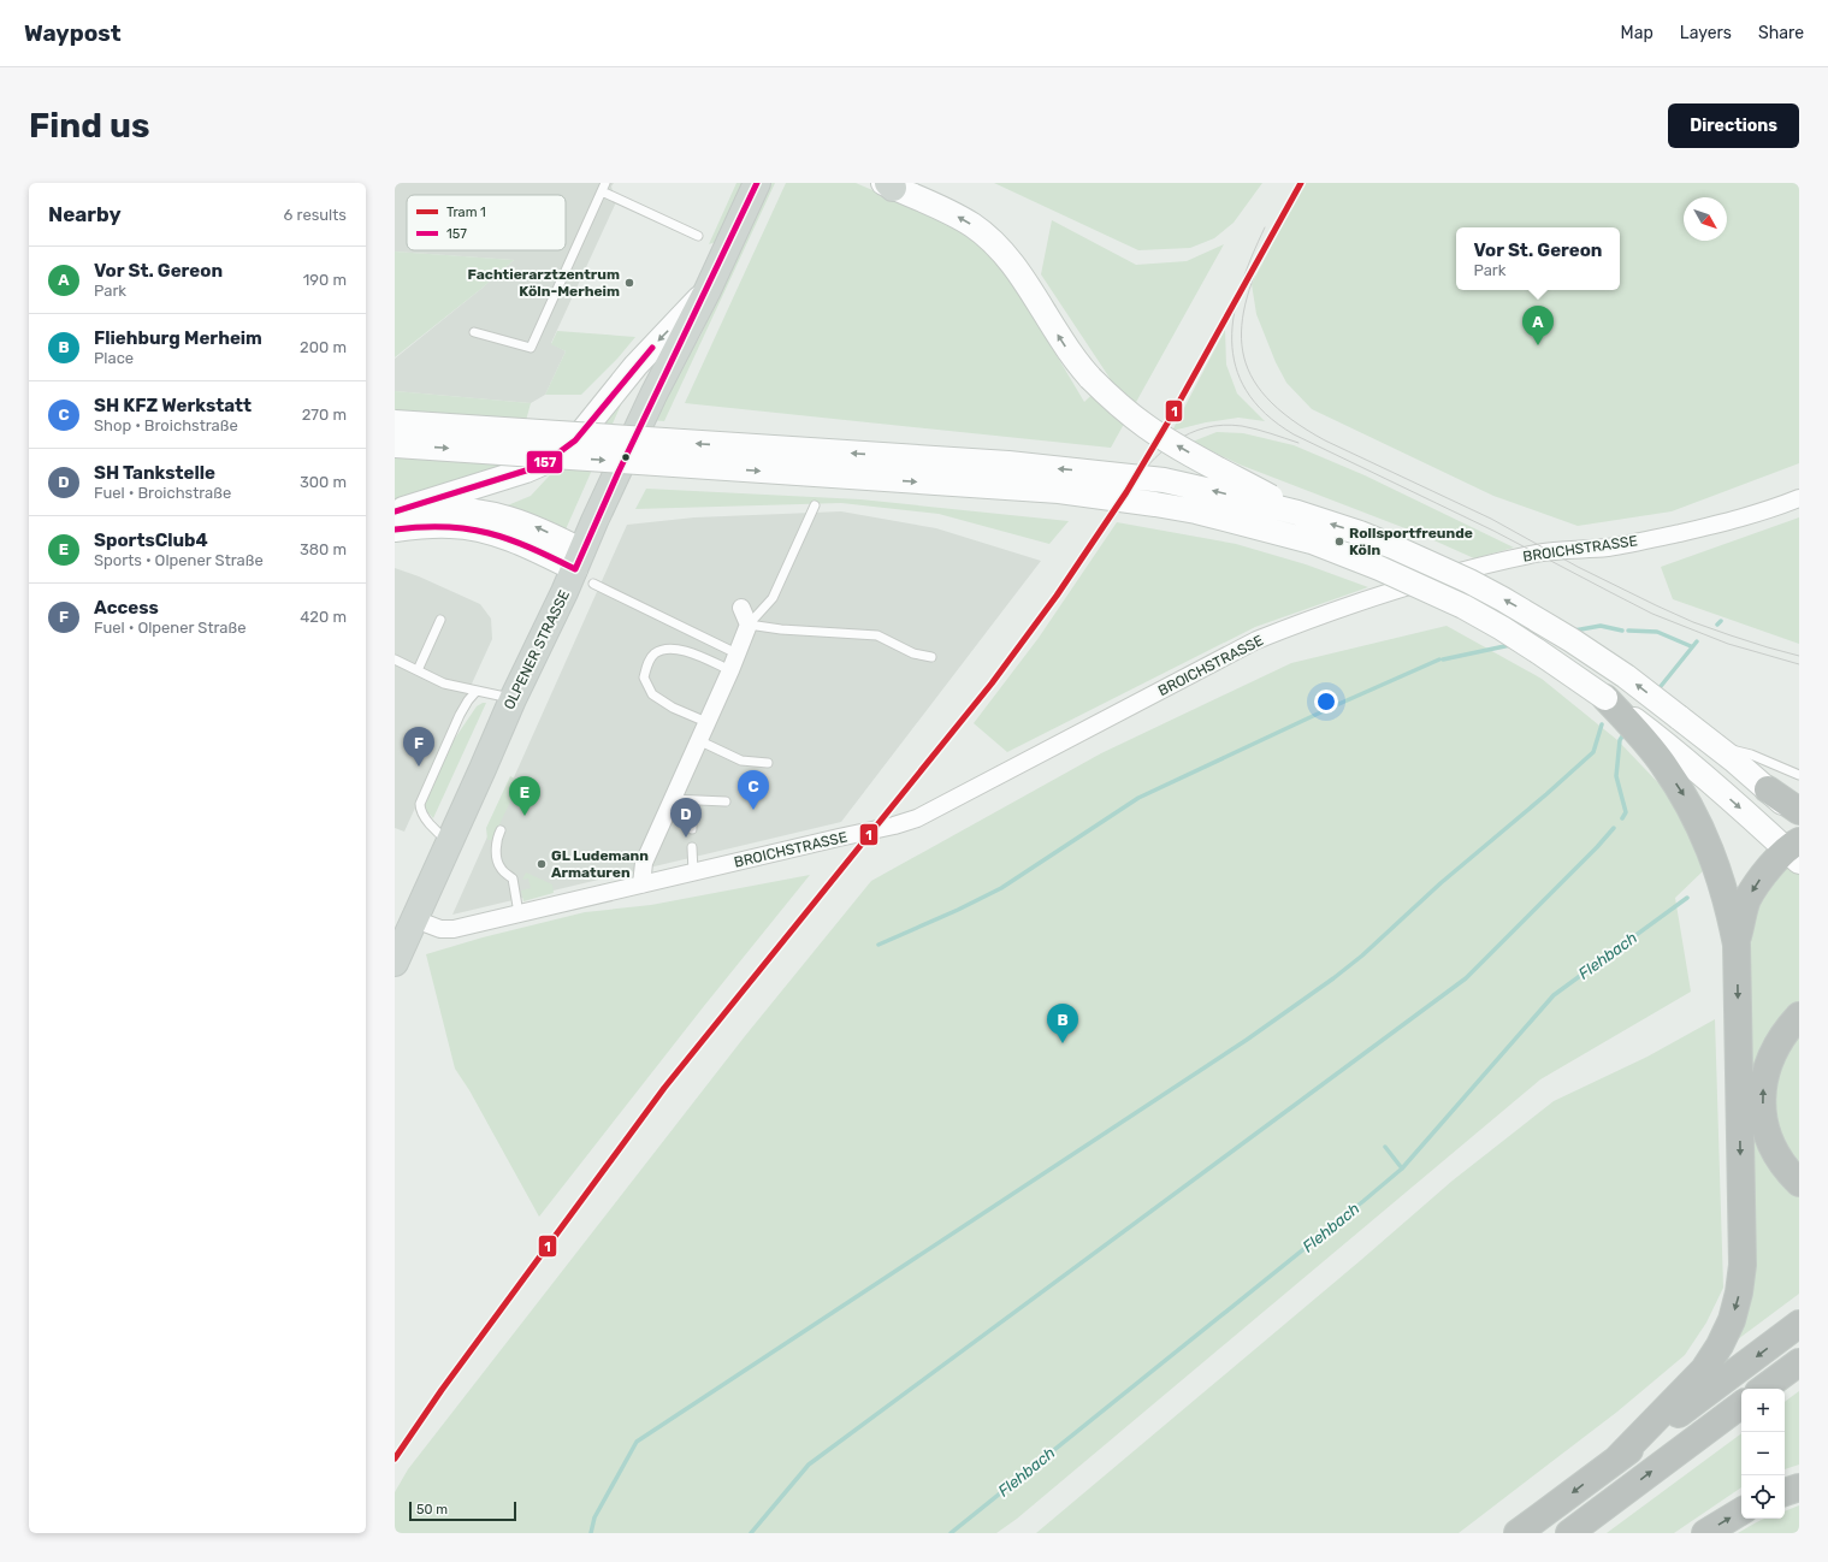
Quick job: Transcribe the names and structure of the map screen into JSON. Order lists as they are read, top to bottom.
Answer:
{
  "streets": {
    "main road": ["OLPENER STRASSE"],
    "street": ["BROICHSTRASSE"]
  },
  "crossings": [
    ["BROICHSTRASSE", "OLPENER STRASSE"]
  ],
  "water": ["Flehbach"],
  "places": ["Fachtierarztzentrum Köln-Merheim", "Rollsportfreunde Köln", "GL Ludemann Armaturen"],
  "lines": ["tram line 1", "transit line 157"],
  "legend": ["Tram 1", "157"],
  "scale_bar": "50 m",
  "north": "bottom right",
  "page": {
    "header": "Waypost",
    "nav": ["Map", "Layers", "Share"],
    "buttons": "Directions",
    "title": "Find us",
    "heading": ["Nearby", "6 results"],
    "popup": ["Vor St. Gereon", "Park"],
    "list": [
      {
        "mark": "A",
        "name": "Vor St. Gereon",
        "note": "Park",
        "value": "190 m"
      },
      {
        "mark": "B",
        "name": "Fliehburg Merheim",
        "note": "Place",
        "value": "200 m"
      },
      {
        "mark": "C",
        "name": "SH KFZ Werkstatt",
        "note": "Shop · Broichstraße",
        "value": "270 m"
      },
      {
        "mark": "D",
        "name": "SH Tankstelle",
        "note": "Fuel · Broichstraße",
        "value": "300 m"
      },
      {
        "mark": "E",
        "name": "SportsClub4",
        "note": "Sports · Olpener Straße",
        "value": "380 m"
      },
      {
        "mark": "F",
        "name": "Access",
        "note": "Fuel · Olpener Straße",
        "value": "420 m"
      }
    ],
    "pins": [
      "A",
      "F",
      "C",
      "E",
      "D",
      "B"
    ],
    "map_buttons": ["+", "−"],
    "scale": "50 m"
  }
}
